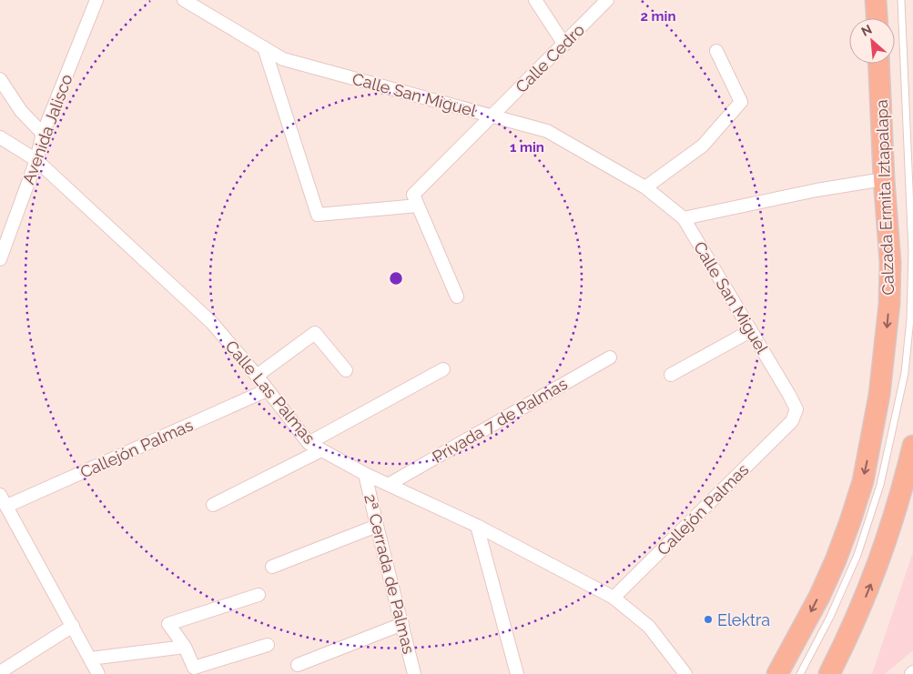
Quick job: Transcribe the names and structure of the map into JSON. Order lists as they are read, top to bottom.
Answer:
{
  "streets": {
    "main road": ["Calzada Ermita Iztapalapa"],
    "street": [
      "Calle Cedro",
      "Calle San Miguel",
      "Avenida Jalisco",
      "Calle Las Palmas",
      "Privada 7 de Palmas",
      "Callejón Palmas",
      "2ª Cerrada de Palmas"
    ]
  },
  "crossings": [
    ["Calle Cedro", "Calle San Miguel"],
    ["Calle San Miguel", "Callejón Palmas"],
    ["Avenida Jalisco", "Calle Las Palmas"],
    ["Calle Las Palmas", "Privada 7 de Palmas"],
    ["Calle Las Palmas", "Callejón Palmas"],
    ["Calle Las Palmas", "2ª Cerrada de Palmas"]
  ],
  "places": ["Elektra"],
  "north": "top left",
  "rings": ["2 min", "1 min"]
}
